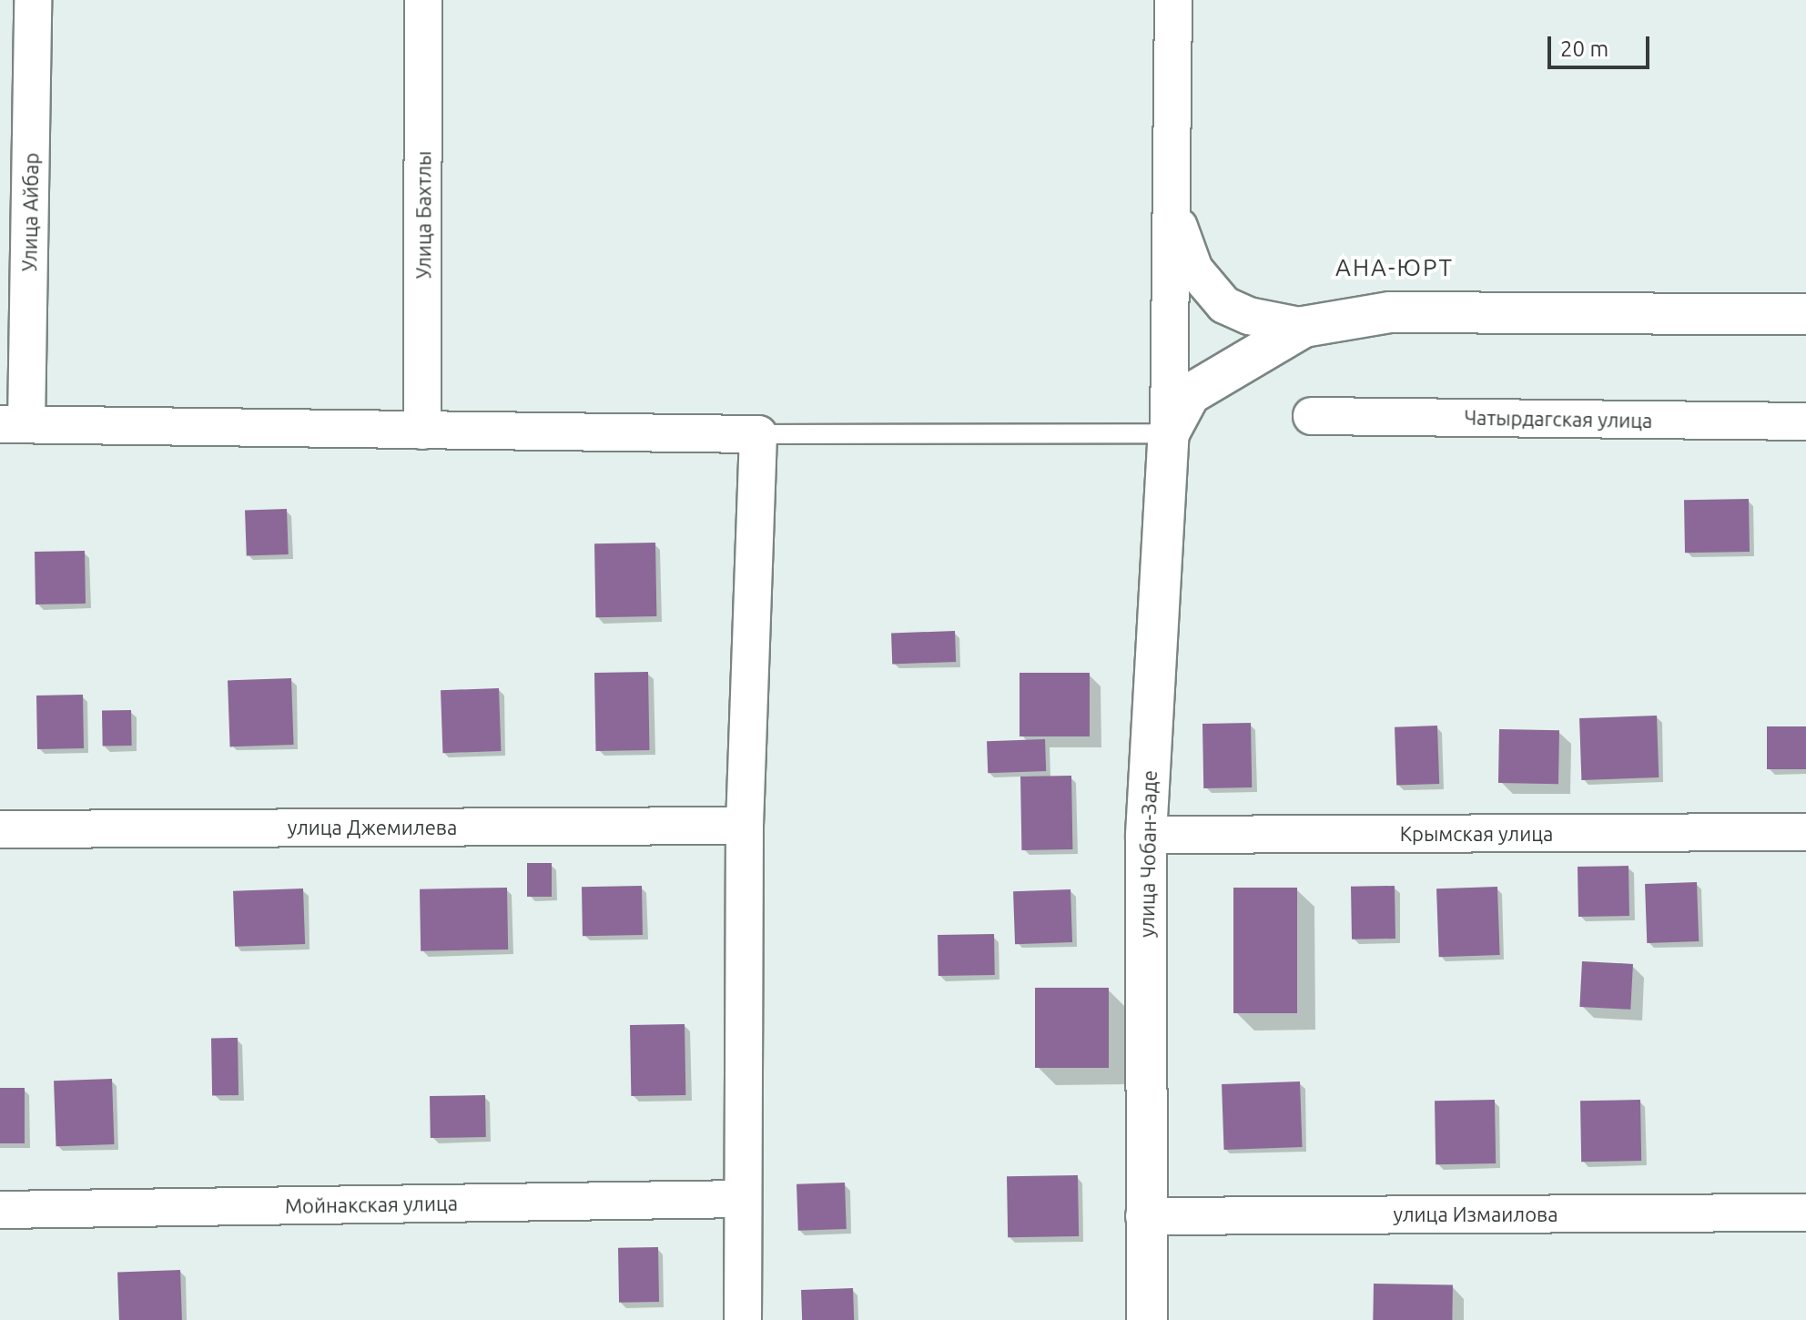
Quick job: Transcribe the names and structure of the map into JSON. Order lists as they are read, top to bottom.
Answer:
{
  "streets": {
    "main road": ["улица Чобан-Заде"],
    "street": [
      "Улица Айбар",
      "Улица Бахтлы",
      "Чатырдагская улица",
      "улица Джемилева",
      "Крымская улица",
      "Мойнакская улица",
      "улица Измаилова"
    ]
  },
  "crossings": [
    ["Крымская улица", "улица Чобан-Заде"],
    ["улица Чобан-Заде", "улица Измаилова"]
  ],
  "districts": ["АНА-ЮРТ"],
  "scale_bar": "20 m"
}
